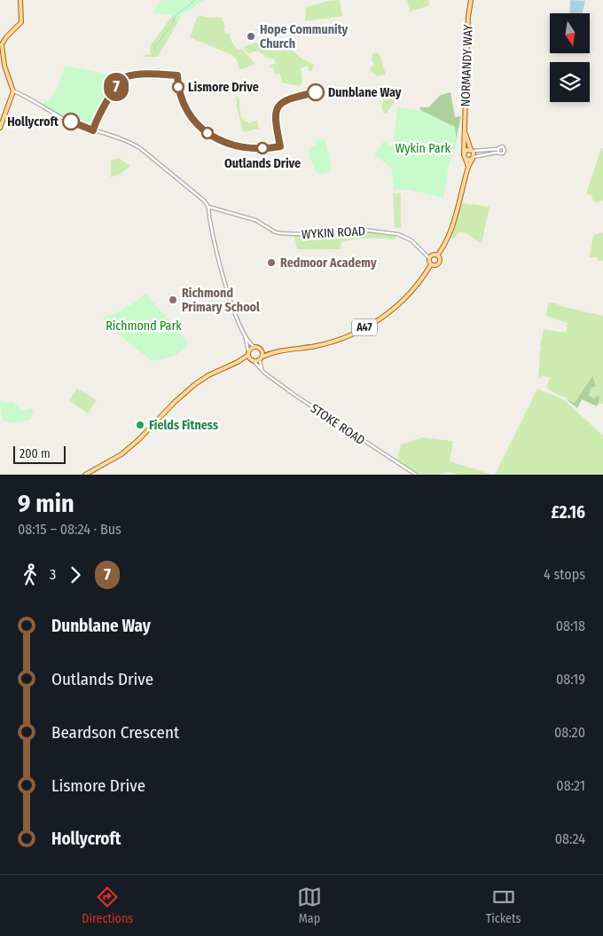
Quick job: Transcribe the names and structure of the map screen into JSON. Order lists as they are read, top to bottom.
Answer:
{
  "streets": {
    "main road": ["NORMANDY WAY", "A47"],
    "street": ["WYKIN ROAD", "STOKE ROAD"]
  },
  "crossings": [
    ["WYKIN ROAD", "A47"],
    ["A47", "STOKE ROAD"]
  ],
  "parks": ["Wykin Park", "Richmond Park"],
  "places": [
    "Hope Community Church",
    "Lismore Drive",
    "Dunblane Way",
    "Hollycroft",
    "Outlands Drive",
    "Redmoor Academy",
    "Richmond Primary School",
    "Fields Fitness"
  ],
  "lines": ["bus line 7"],
  "scale_bar": "200 m",
  "north": "bottom",
  "page": {
    "on_map": "7",
    "scale": "200 m",
    "heading": ["9 min", "08:15 – 08:24 · Bus", "£2.16"],
    "legs": ["3", "7", "4 stops"],
    "list": [
      {
        "name": "Dunblane Way",
        "value": "08:18"
      },
      {
        "name": "Outlands Drive",
        "value": "08:19"
      },
      {
        "name": "Beardson Crescent",
        "value": "08:20"
      },
      {
        "name": "Lismore Drive",
        "value": "08:21"
      },
      {
        "name": "Hollycroft",
        "value": "08:24"
      }
    ],
    "tabs": ["Directions", "Map", "Tickets"]
  }
}
